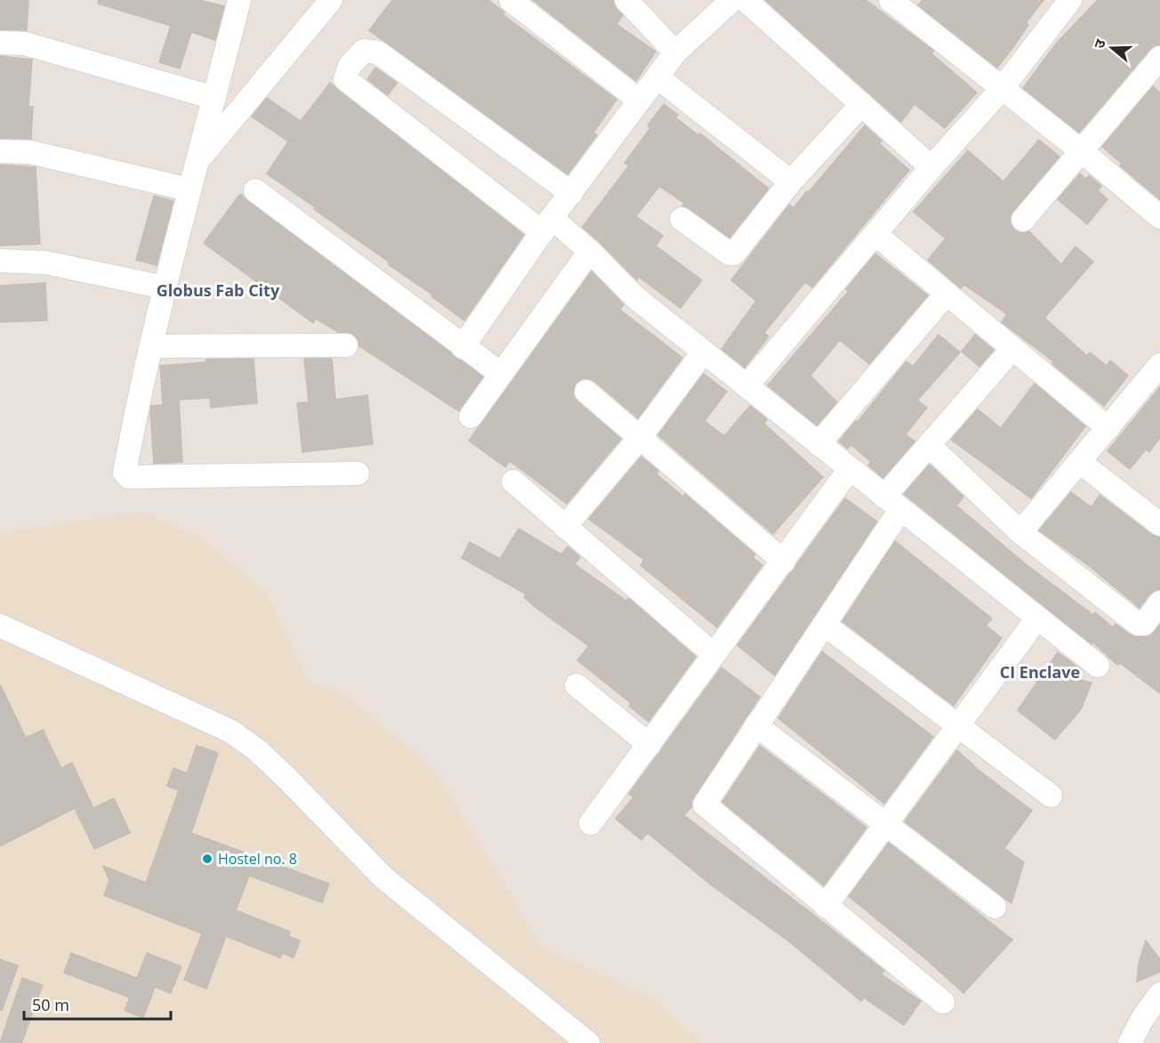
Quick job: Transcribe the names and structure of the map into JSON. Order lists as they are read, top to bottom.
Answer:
{
  "districts": ["Globus Fab City", "CI Enclave"],
  "places": ["Hostel no. 8"],
  "scale_bar": "50 m",
  "north": "left"
}
